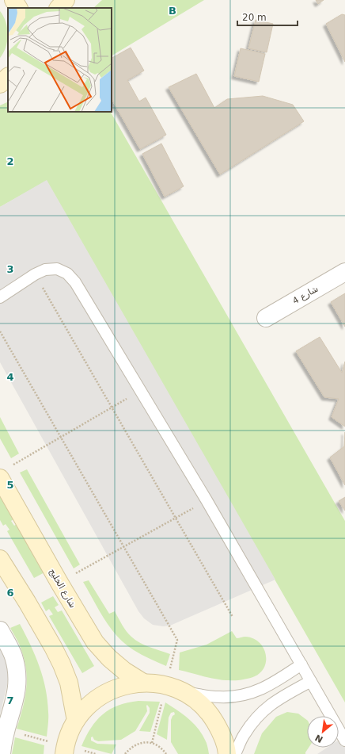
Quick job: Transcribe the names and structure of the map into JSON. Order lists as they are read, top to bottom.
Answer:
{
  "streets": {
    "main road": ["شارع الخليج"],
    "street": ["شارع 4"]
  },
  "scale_bar": "20 m",
  "north": "bottom left",
  "grid": {
    "columns": ["B"],
    "rows": [
      "2",
      "3",
      "4",
      "5",
      "6",
      "7"
    ]
  }
}
